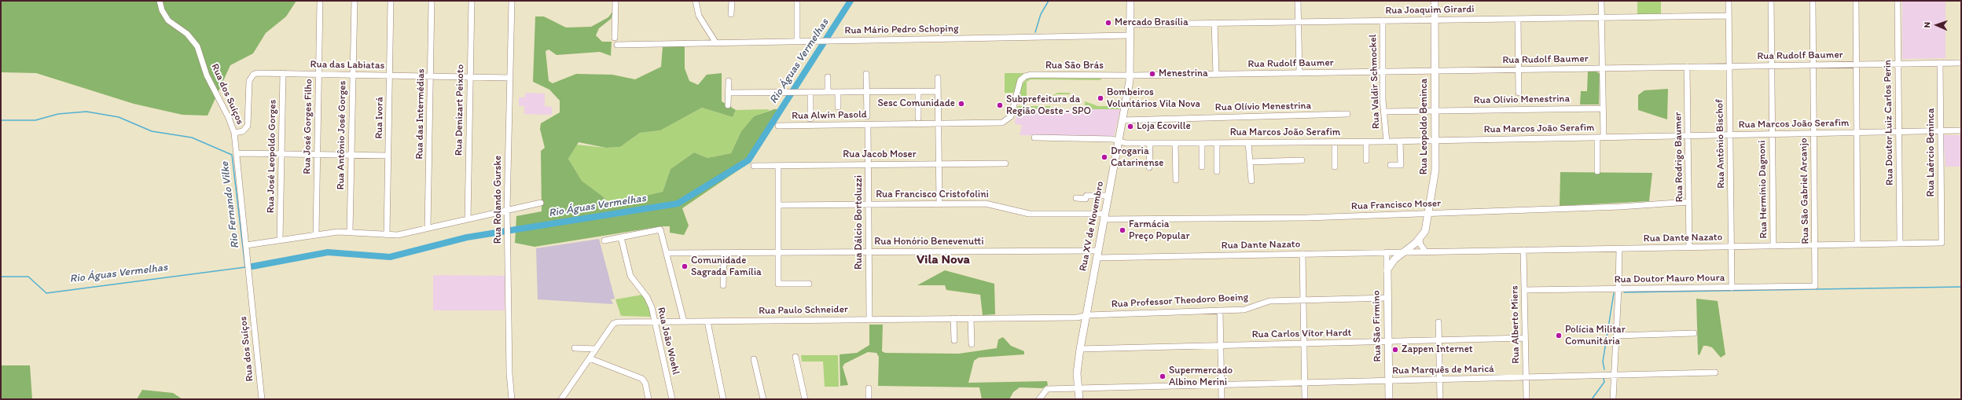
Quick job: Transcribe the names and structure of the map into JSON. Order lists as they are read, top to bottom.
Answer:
{
  "streets": {
    "main road": ["Rua Leopoldo Beninca", "Rua XV de Novembro", "Rua São Firmino"],
    "street": [
      "Rua Joaquim Girardi",
      "Rua Mário Pedro Schoping",
      "Rua Rudolf Baumer",
      "Rua das Labiatas",
      "Rua São Brás",
      "Rua Valdir Schmockel",
      "Rua dos Suíços",
      "Rua Olívio Menestrina",
      "Rua Denizart Peixoto",
      "Rua das Intermédias",
      "Rua Alwin Pasold",
      "Rua Ivorá",
      "Rua Doutor Luiz Carlos Perin",
      "Rua Marcos João Serafim",
      "Rua José Gorges Filho",
      "Rua Antônio José Gorges",
      "Rua Antônio Bischof",
      "Rua Laércio Beninca",
      "Rua Jacob Moser",
      "Rua José Leopoldo Gorges",
      "Rua Rodrigo Baumer",
      "Rua Hermínio Dagnoni",
      "Rua São Gabriel Arcanjo",
      "Rua Francisco Cristofolini",
      "Rua Rolando Gurske",
      "Rua Francisco Moser",
      "Rua Dálcio Bortoluzzi",
      "Rua Dante Nazato",
      "Rua Honório Benevenutti",
      "Rua Doutor Mauro Moura",
      "Rua Professor Theodoro Boeing",
      "Rua Paulo Schneider",
      "Rua Alberto Miers",
      "Rua Carlos Vítor Hardt",
      "Rua João Woehl",
      "Rua Marquês de Maricá"
    ]
  },
  "crossings": [
    ["Rua Joaquim Girardi", "Rua Valdir Schmockel"],
    ["Rua Joaquim Girardi", "Rua Leopoldo Beninca"],
    ["Rua Joaquim Girardi", "Rua Antônio Bischof"],
    ["Rua Joaquim Girardi", "Rua XV de Novembro"],
    ["Rua Mário Pedro Schoping", "Rua XV de Novembro"],
    ["Rua Rudolf Baumer", "Rua São Brás"],
    ["Rua Rudolf Baumer", "Rua Valdir Schmockel"],
    ["Rua Rudolf Baumer", "Rua Doutor Luiz Carlos Perin"],
    ["Rua Rudolf Baumer", "Rua Leopoldo Beninca"],
    ["Rua Rudolf Baumer", "Rua Antônio Bischof"],
    ["Rua Rudolf Baumer", "Rua Laércio Beninca"],
    ["Rua Rudolf Baumer", "Rua Rodrigo Baumer"],
    ["Rua Rudolf Baumer", "Rua Hermínio Dagnoni"],
    ["Rua Rudolf Baumer", "Rua São Gabriel Arcanjo"],
    ["Rua Rudolf Baumer", "Rua XV de Novembro"],
    ["Rua das Labiatas", "Rua dos Suíços"],
    ["Rua das Labiatas", "Rua Denizart Peixoto"],
    ["Rua das Labiatas", "Rua das Intermédias"],
    ["Rua das Labiatas", "Rua Ivorá"],
    ["Rua das Labiatas", "Rua José Gorges Filho"],
    ["Rua das Labiatas", "Rua Antônio José Gorges"],
    ["Rua das Labiatas", "Rua José Leopoldo Gorges"],
    ["Rua das Labiatas", "Rua Rolando Gurske"],
    ["Rua São Brás", "Rua Alwin Pasold"],
    ["Rua São Brás", "Rua XV de Novembro"],
    ["Rua Valdir Schmockel", "Rua Olívio Menestrina"],
    ["Rua Valdir Schmockel", "Rua Marcos João Serafim"],
    ["Rua Olívio Menestrina", "Rua Leopoldo Beninca"],
    ["Rua Olívio Menestrina", "Rua XV de Novembro"],
    ["Rua Alwin Pasold", "Rua Dálcio Bortoluzzi"],
    ["Rua Doutor Luiz Carlos Perin", "Rua Marcos João Serafim"],
    ["Rua Doutor Luiz Carlos Perin", "Rua Dante Nazato"],
    ["Rua Marcos João Serafim", "Rua Leopoldo Beninca"],
    ["Rua Marcos João Serafim", "Rua Antônio Bischof"],
    ["Rua Marcos João Serafim", "Rua Laércio Beninca"],
    ["Rua Marcos João Serafim", "Rua Rodrigo Baumer"],
    ["Rua Marcos João Serafim", "Rua Hermínio Dagnoni"],
    ["Rua Marcos João Serafim", "Rua São Gabriel Arcanjo"],
    ["Rua Marcos João Serafim", "Rua XV de Novembro"],
    ["Rua Leopoldo Beninca", "Rua Francisco Moser"],
    ["Rua Leopoldo Beninca", "Rua Dante Nazato"],
    ["Rua Leopoldo Beninca", "Rua São Firmino"],
    ["Rua Antônio Bischof", "Rua Dante Nazato"],
    ["Rua Antônio Bischof", "Rua Doutor Mauro Moura"],
    ["Rua Laércio Beninca", "Rua Dante Nazato"],
    ["Rua Jacob Moser", "Rua Dálcio Bortoluzzi"],
    ["Rua Rodrigo Baumer", "Rua Francisco Moser"],
    ["Rua Rodrigo Baumer", "Rua Dante Nazato"],
    ["Rua Hermínio Dagnoni", "Rua Dante Nazato"],
    ["Rua São Gabriel Arcanjo", "Rua Dante Nazato"],
    ["Rua São Gabriel Arcanjo", "Rua Doutor Mauro Moura"],
    ["Rua Francisco Cristofolini", "Rua Francisco Moser"],
    ["Rua Francisco Cristofolini", "Rua Dálcio Bortoluzzi"],
    ["Rua Francisco Cristofolini", "Rua XV de Novembro"],
    ["Rua Francisco Moser", "Rua XV de Novembro"],
    ["Rua Dálcio Bortoluzzi", "Rua Honório Benevenutti"],
    ["Rua Dálcio Bortoluzzi", "Rua Paulo Schneider"],
    ["Rua XV de Novembro", "Rua Dante Nazato"],
    ["Rua XV de Novembro", "Rua Honório Benevenutti"],
    ["Rua XV de Novembro", "Rua Professor Theodoro Boeing"],
    ["Rua XV de Novembro", "Rua Paulo Schneider"],
    ["Rua XV de Novembro", "Rua Carlos Vítor Hardt"],
    ["Rua XV de Novembro", "Rua Marquês de Maricá"],
    ["Rua Dante Nazato", "Rua Honório Benevenutti"],
    ["Rua Dante Nazato", "Rua Alberto Miers"],
    ["Rua Dante Nazato", "Rua São Firmino"],
    ["Rua Doutor Mauro Moura", "Rua Alberto Miers"],
    ["Rua Professor Theodoro Boeing", "Rua Paulo Schneider"],
    ["Rua Professor Theodoro Boeing", "Rua São Firmino"],
    ["Rua Paulo Schneider", "Rua João Woehl"],
    ["Rua Alberto Miers", "Rua Carlos Vítor Hardt"],
    ["Rua Alberto Miers", "Rua Marquês de Maricá"],
    ["Rua São Firmino", "Rua Carlos Vítor Hardt"],
    ["Rua São Firmino", "Rua Marquês de Maricá"]
  ],
  "districts": ["Vila Nova"],
  "water": ["Rio Águas Vermelhas", "Rio Fernando Vilke"],
  "places": [
    "Mercado Brasília",
    "Menestrina",
    "Bombeiros Voluntários Vila Nova",
    "Sesc Comunidade",
    "Subprefeitura da Região Oeste - SPO",
    "Loja Ecoville",
    "Drogaria Catarinense",
    "Farmácia Preço Popular",
    "Comunidade Sagrada Família",
    "Polícia Militar Comunitária",
    "Zappen Internet",
    "Supermercado Albino Merini"
  ],
  "north": "left"
}
